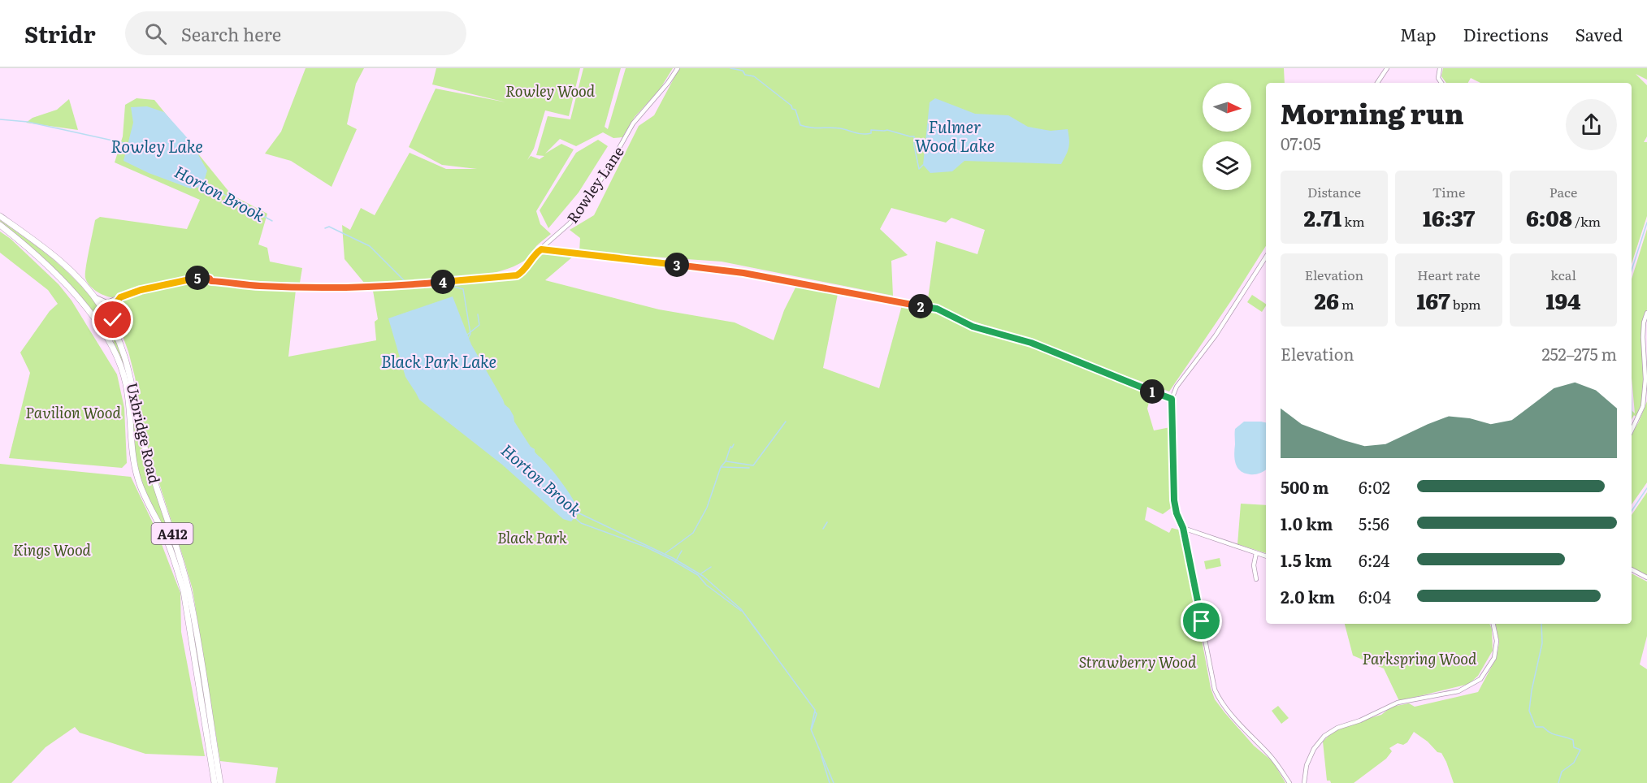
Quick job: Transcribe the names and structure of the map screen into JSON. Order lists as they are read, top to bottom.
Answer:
{
  "streets": {
    "main road": ["Uxbridge Road", "A412"],
    "street": ["Rowley Lane"]
  },
  "crossings": [
    ["Rowley Lane", "Uxbridge Road"]
  ],
  "water": [
    "Fulmer Wood Lake",
    "Rowley Lake",
    "Horton Brook",
    "Black Park Lake"
  ],
  "parks": [
    "Rowley Wood",
    "Pavilion Wood",
    "Black Park",
    "Kings Wood",
    "Parkspring Wood",
    "Strawberry Wood"
  ],
  "north": "right",
  "page": {
    "header": "Stridr",
    "search": "Search here",
    "nav": ["Map", "Directions", "Saved"],
    "heading": ["Morning run", "07:05"],
    "stats": [
      ["Distance", "2.71 km"],
      ["Time", "16:37"],
      ["Pace", "6:08 /km"],
      ["Elevation", "26 m"],
      ["Heart rate", "167 bpm"],
      ["kcal", "194"]
    ],
    "pins": [
      "3",
      "5",
      "4",
      "2",
      "1"
    ],
    "chart": ["Elevation", "252–275 m"],
    "list": [
      {
        "name": "500 m",
        "note": "6:02"
      },
      {
        "name": "1.0 km",
        "note": "5:56"
      },
      {
        "name": "1.5 km",
        "note": "6:24"
      },
      {
        "name": "2.0 km",
        "note": "6:04"
      }
    ]
  }
}
